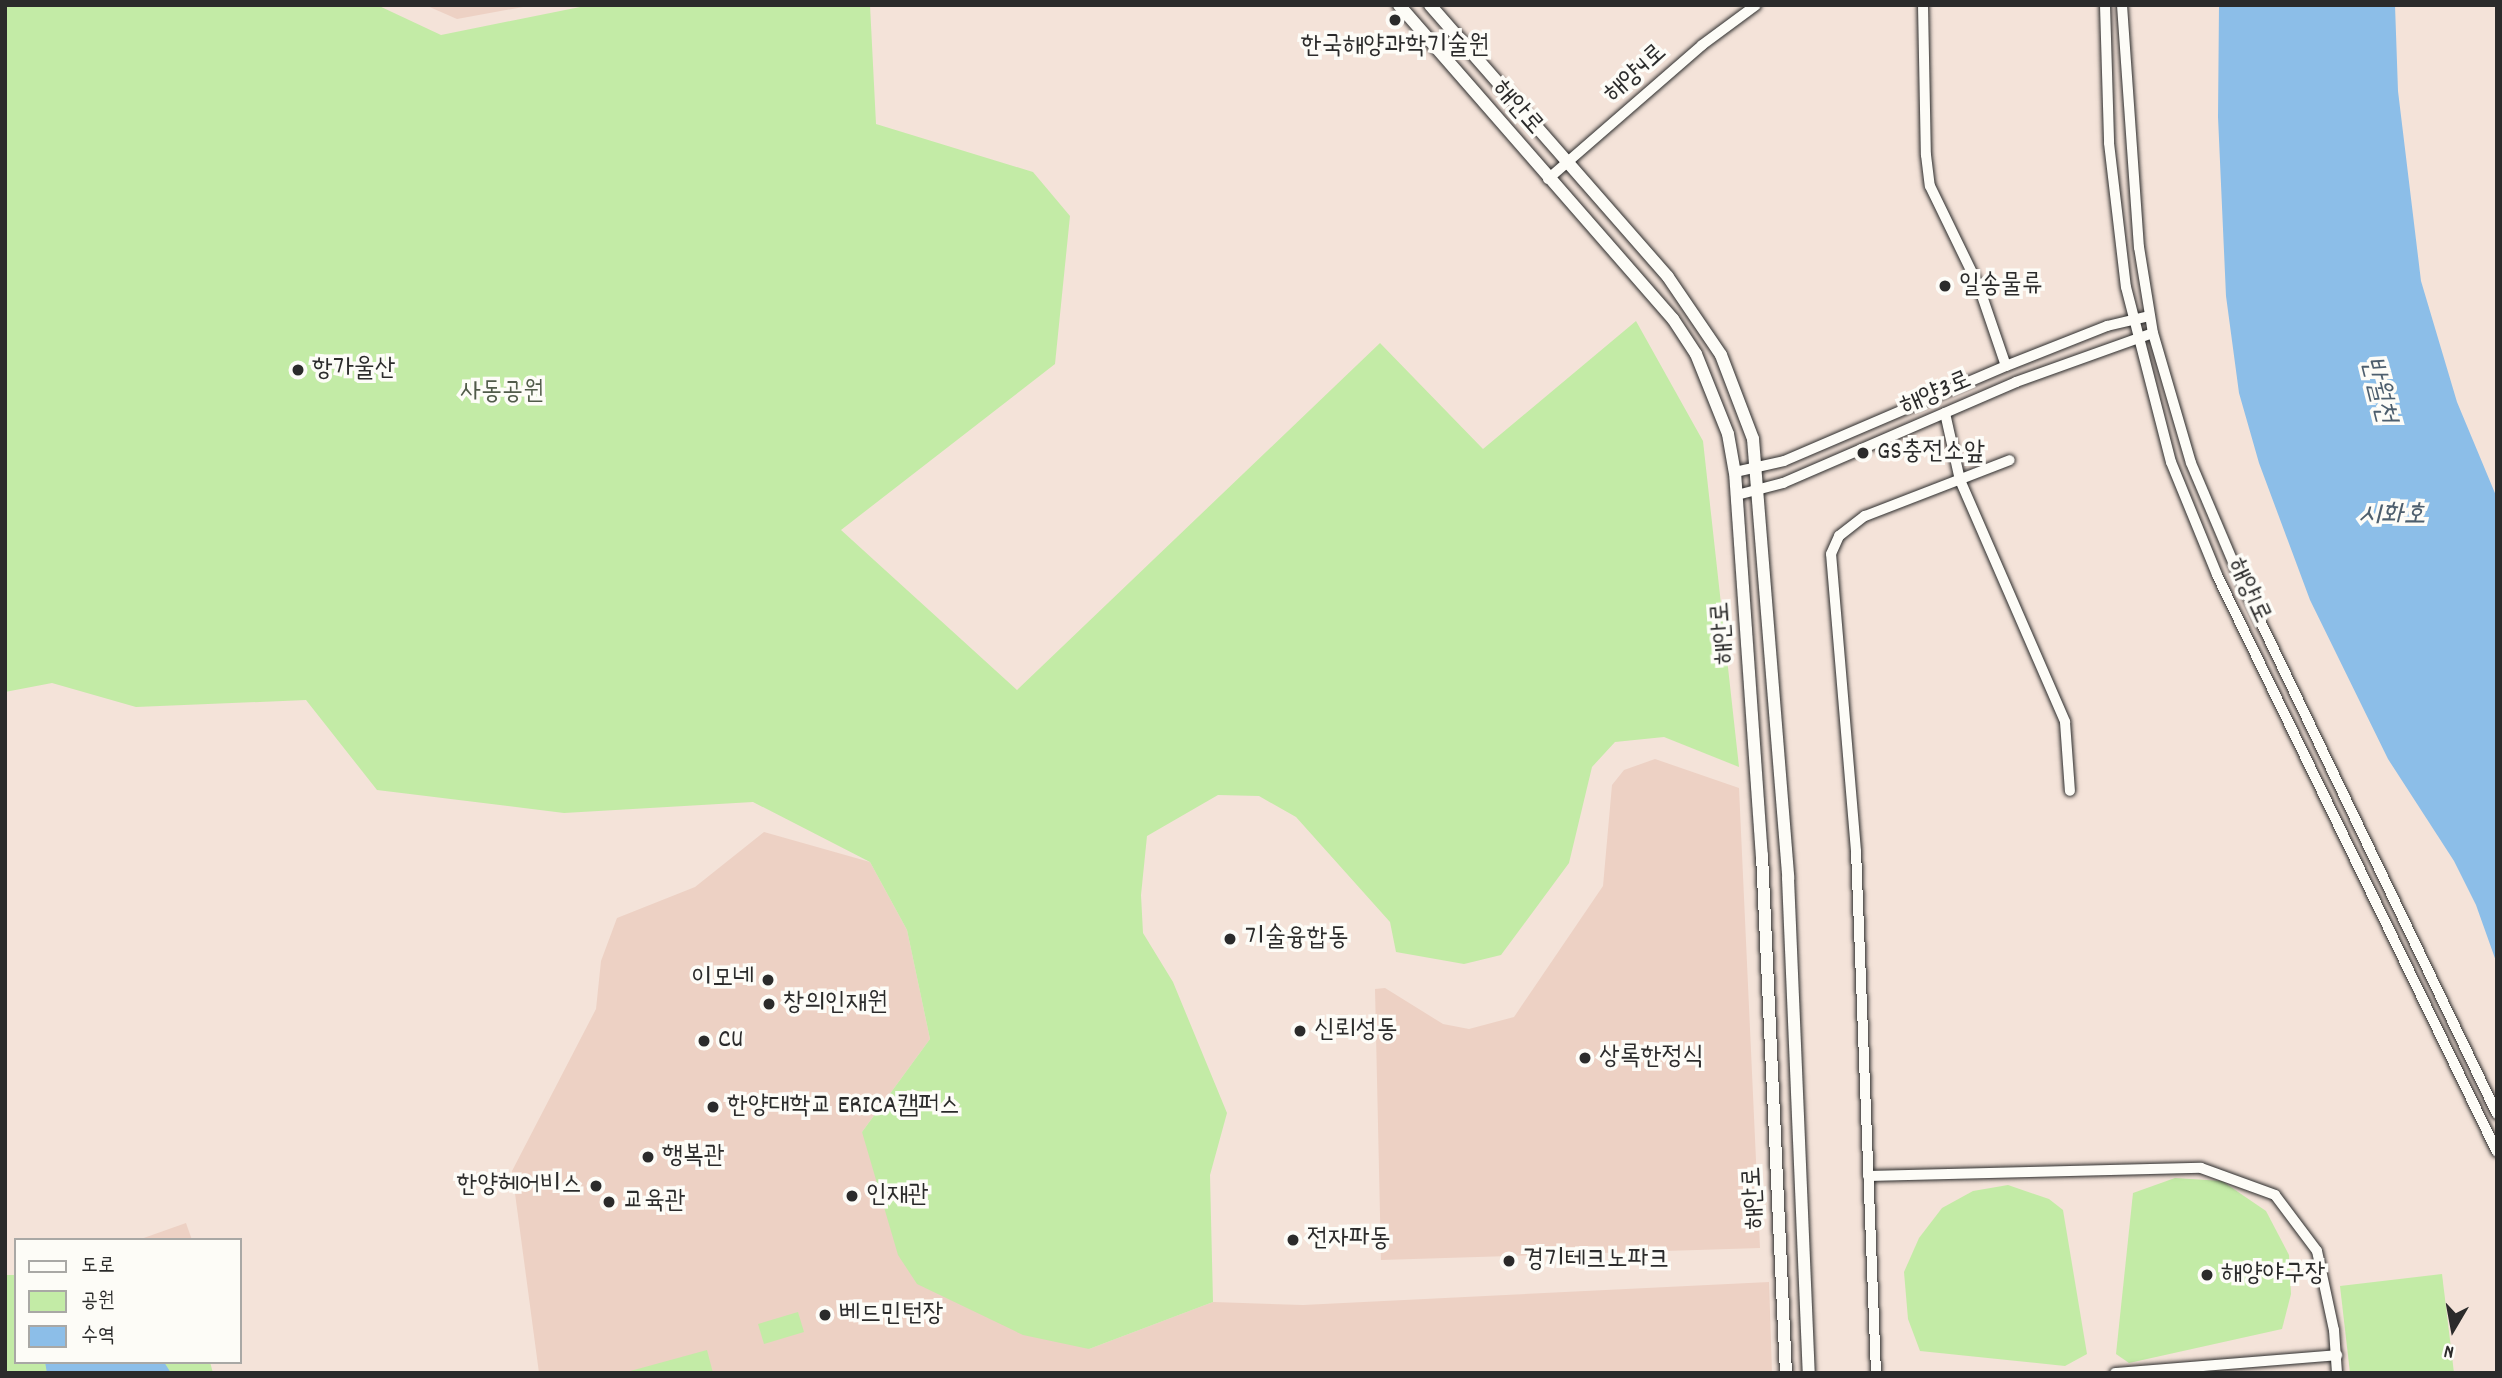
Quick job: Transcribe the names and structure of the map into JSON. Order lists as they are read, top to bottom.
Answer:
{
  "streets": {
    "main road": ["해안로"],
    "street": ["해양4로", "해양3로", "해양1로"]
  },
  "crossings": [
    ["해양4로", "해안로"],
    ["해안로", "해양3로"],
    ["해양3로", "해양1로"]
  ],
  "water": ["반월천", "시화호"],
  "parks": ["사동공원"],
  "places": [
    "한국해양과학기술원",
    "일송물류",
    "항가울산",
    "GS충전소앞",
    "기술융합동",
    "이모네",
    "창의인재원",
    "신뢰성동",
    "CU",
    "상록한정식",
    "한양대학교 ERICA캠퍼스",
    "행복관",
    "한양헤어비스",
    "인재관",
    "교육관",
    "전자파동",
    "경기테크노파크",
    "해양야구장",
    "베드민턴장"
  ],
  "legend": ["도로", "공원", "수역"],
  "north": "bottom"
}
